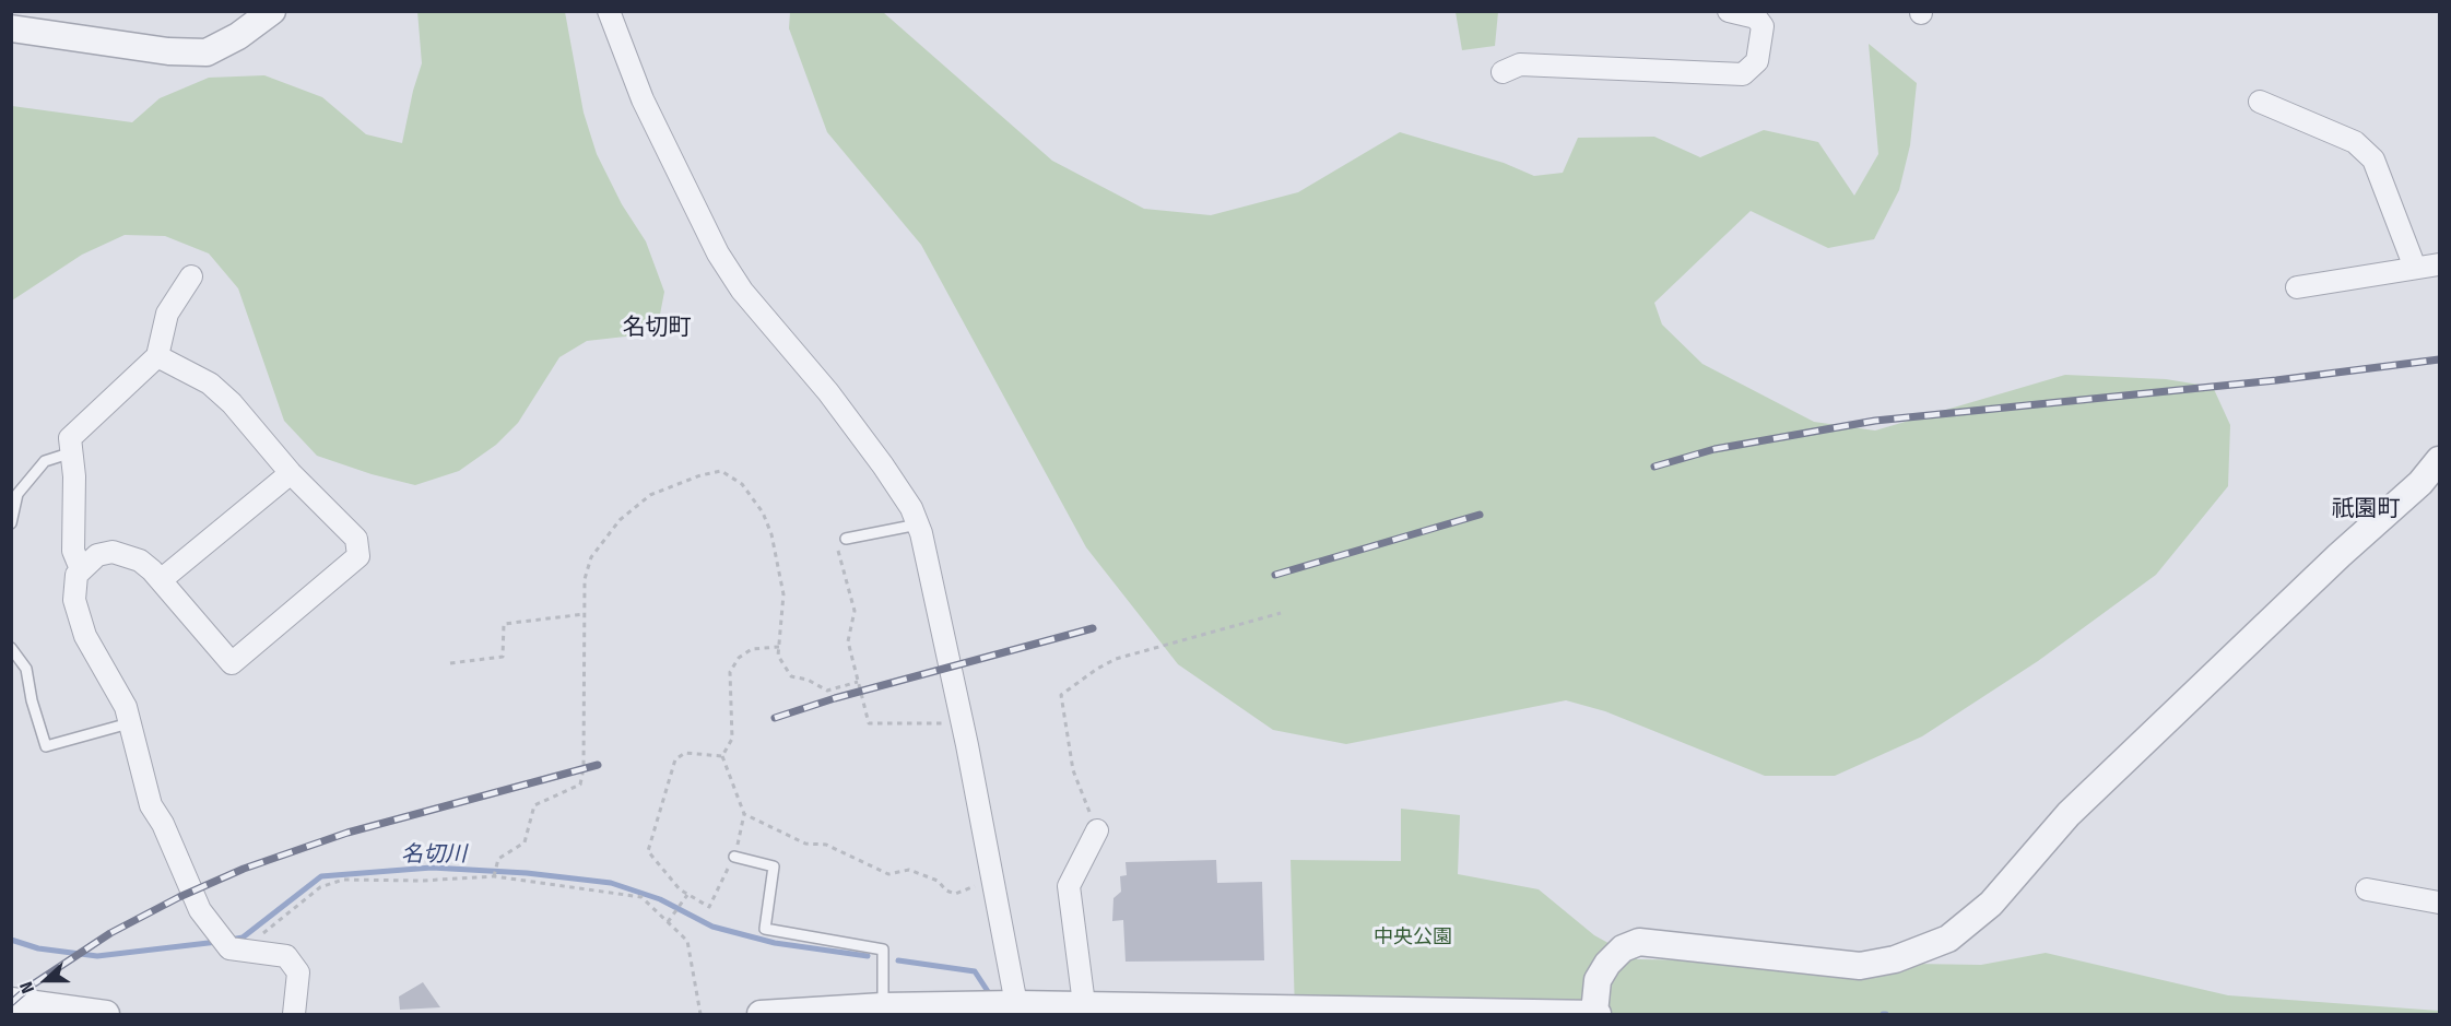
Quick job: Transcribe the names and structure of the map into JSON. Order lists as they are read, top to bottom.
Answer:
{
  "districts": ["名切町", "祇園町"],
  "water": ["名切川"],
  "parks": ["中央公園"],
  "north": "left"
}
